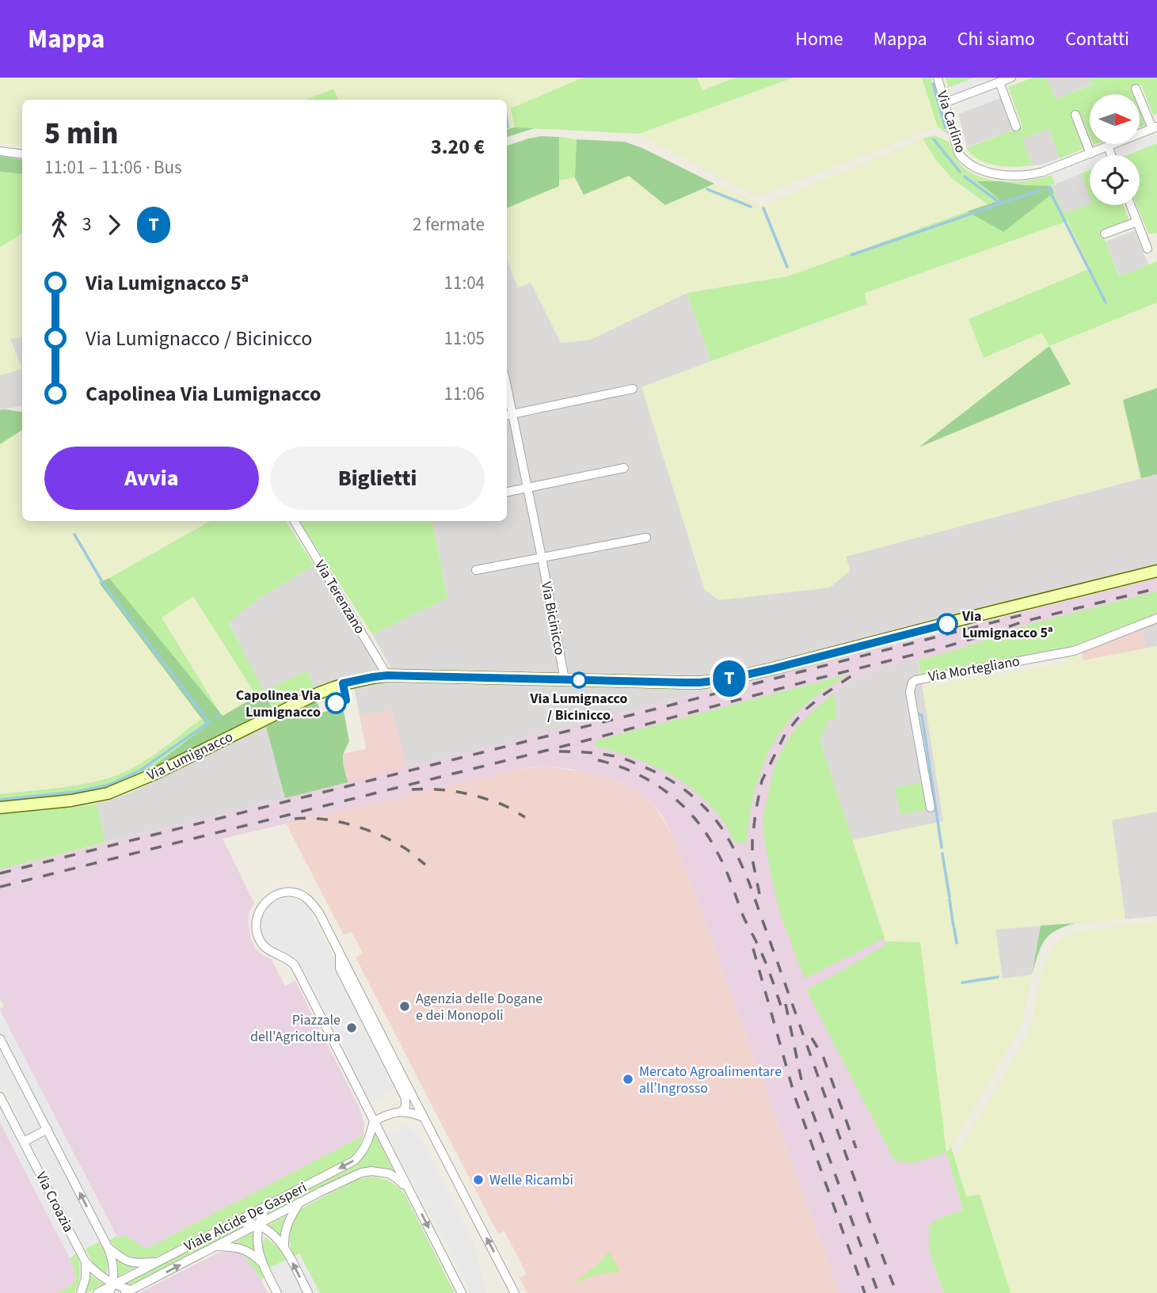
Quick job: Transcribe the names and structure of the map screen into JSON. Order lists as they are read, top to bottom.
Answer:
{
  "streets": {
    "main road": ["Via Lumignacco"],
    "street": [
      "Via Carlino",
      "Via Terenzano",
      "Via Bicinicco",
      "Via Mortegliano",
      "Via Croazia",
      "Viale Alcide De Gasperi"
    ]
  },
  "crossings": [
    ["Via Terenzano", "Via Lumignacco"],
    ["Via Bicinicco", "Via Lumignacco"],
    ["Via Croazia", "Viale Alcide De Gasperi"]
  ],
  "places": [
    "Via Lumignacco 5ª",
    "Via Lumignacco / Bicinicco",
    "Capolinea Via Lumignacco",
    "Agenzia delle Dogane e dei Monopoli",
    "Piazzale dell'Agricoltura",
    "Mercato Agroalimentare all’Ingrosso",
    "Welle Ricambi"
  ],
  "lines": ["bus line T"],
  "north": "right",
  "page": {
    "header": "Mappa",
    "nav": [
      "Home",
      "Mappa",
      "Chi siamo",
      "Contatti"
    ],
    "on_map": "T",
    "heading": ["5 min", "11:01 – 11:06 · Bus", "3.20 €"],
    "legs": ["3", "T", "2 fermate"],
    "list": [
      {
        "name": "Via Lumignacco 5ª",
        "value": "11:04"
      },
      {
        "name": "Via Lumignacco / Bicinicco",
        "value": "11:05"
      },
      {
        "name": "Capolinea Via Lumignacco",
        "value": "11:06"
      }
    ],
    "buttons": ["Avvia", "Biglietti"]
  }
}
